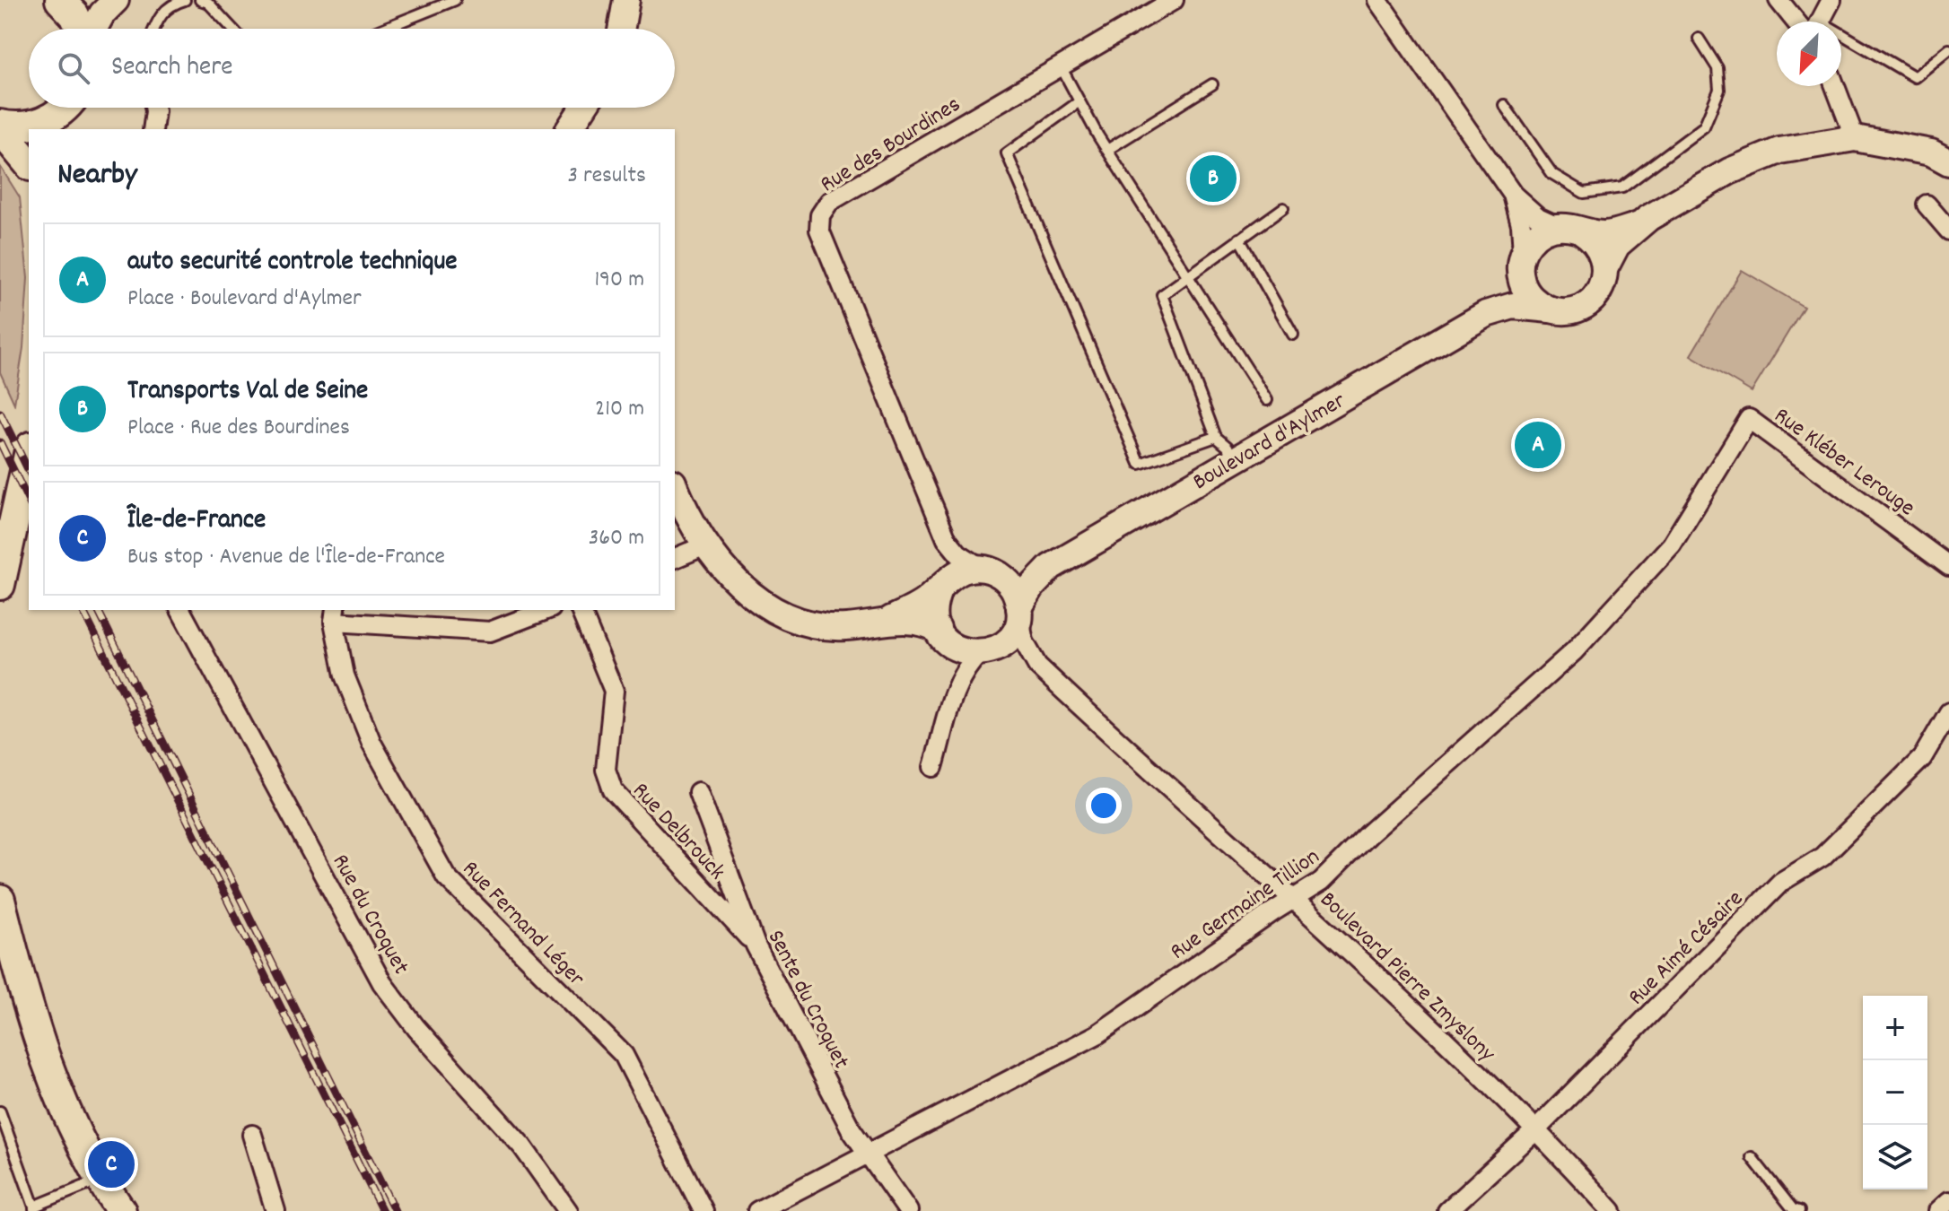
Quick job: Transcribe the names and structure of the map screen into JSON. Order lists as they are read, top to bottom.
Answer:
{
  "streets": {
    "street": [
      "Rue des Bourdines",
      "Boulevard d'Aylmer",
      "Rue Kléber Lerouge",
      "Rue Delbrouck",
      "Rue Germaine Tillion",
      "Rue du Croquet",
      "Rue Fernand Léger",
      "Rue Aimé Césaire",
      "Boulevard Pierre Zmyslony",
      "Sente du Croquet"
    ]
  },
  "crossings": [
    ["Rue des Bourdines", "Boulevard d'Aylmer"],
    ["Rue des Bourdines", "Boulevard Pierre Zmyslony"],
    ["Boulevard d'Aylmer", "Boulevard Pierre Zmyslony"],
    ["Rue Kléber Lerouge", "Rue Germaine Tillion"],
    ["Rue Delbrouck", "Sente du Croquet"],
    ["Rue Germaine Tillion", "Boulevard Pierre Zmyslony"],
    ["Rue Germaine Tillion", "Sente du Croquet"],
    ["Rue Aimé Césaire", "Boulevard Pierre Zmyslony"]
  ],
  "north": "bottom left",
  "page": {
    "search": "Search here",
    "heading": ["Nearby", "3 results"],
    "pins": ["B", "A", "C"],
    "list": [
      {
        "mark": "A",
        "name": "auto securité controle technique",
        "note": "Place · Boulevard d'Aylmer",
        "value": "190 m"
      },
      {
        "mark": "B",
        "name": "Transports Val de Seine",
        "note": "Place · Rue des Bourdines",
        "value": "210 m"
      },
      {
        "mark": "C",
        "name": "Île-de-France",
        "note": "Bus stop · Avenue de l'Île-de-France",
        "value": "360 m"
      }
    ],
    "map_buttons": ["+", "−"]
  }
}
